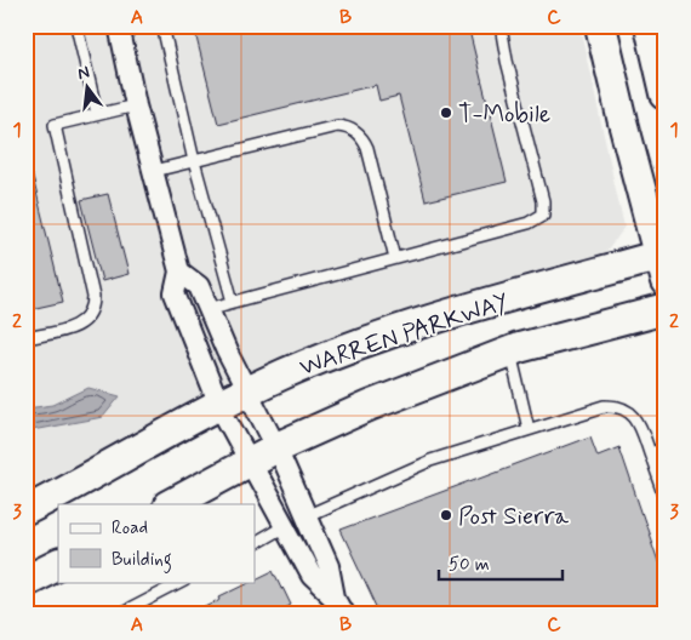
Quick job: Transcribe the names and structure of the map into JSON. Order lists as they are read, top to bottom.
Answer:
{
  "streets": {
    "main road": ["WARREN PARKWAY"]
  },
  "places": ["T-Mobile", "Post Sierra"],
  "legend": ["Road", "Building"],
  "scale_bar": "50 m",
  "north": "top",
  "grid": {
    "columns": ["A", "B", "C"],
    "rows": ["1", "2", "3"]
  }
}
